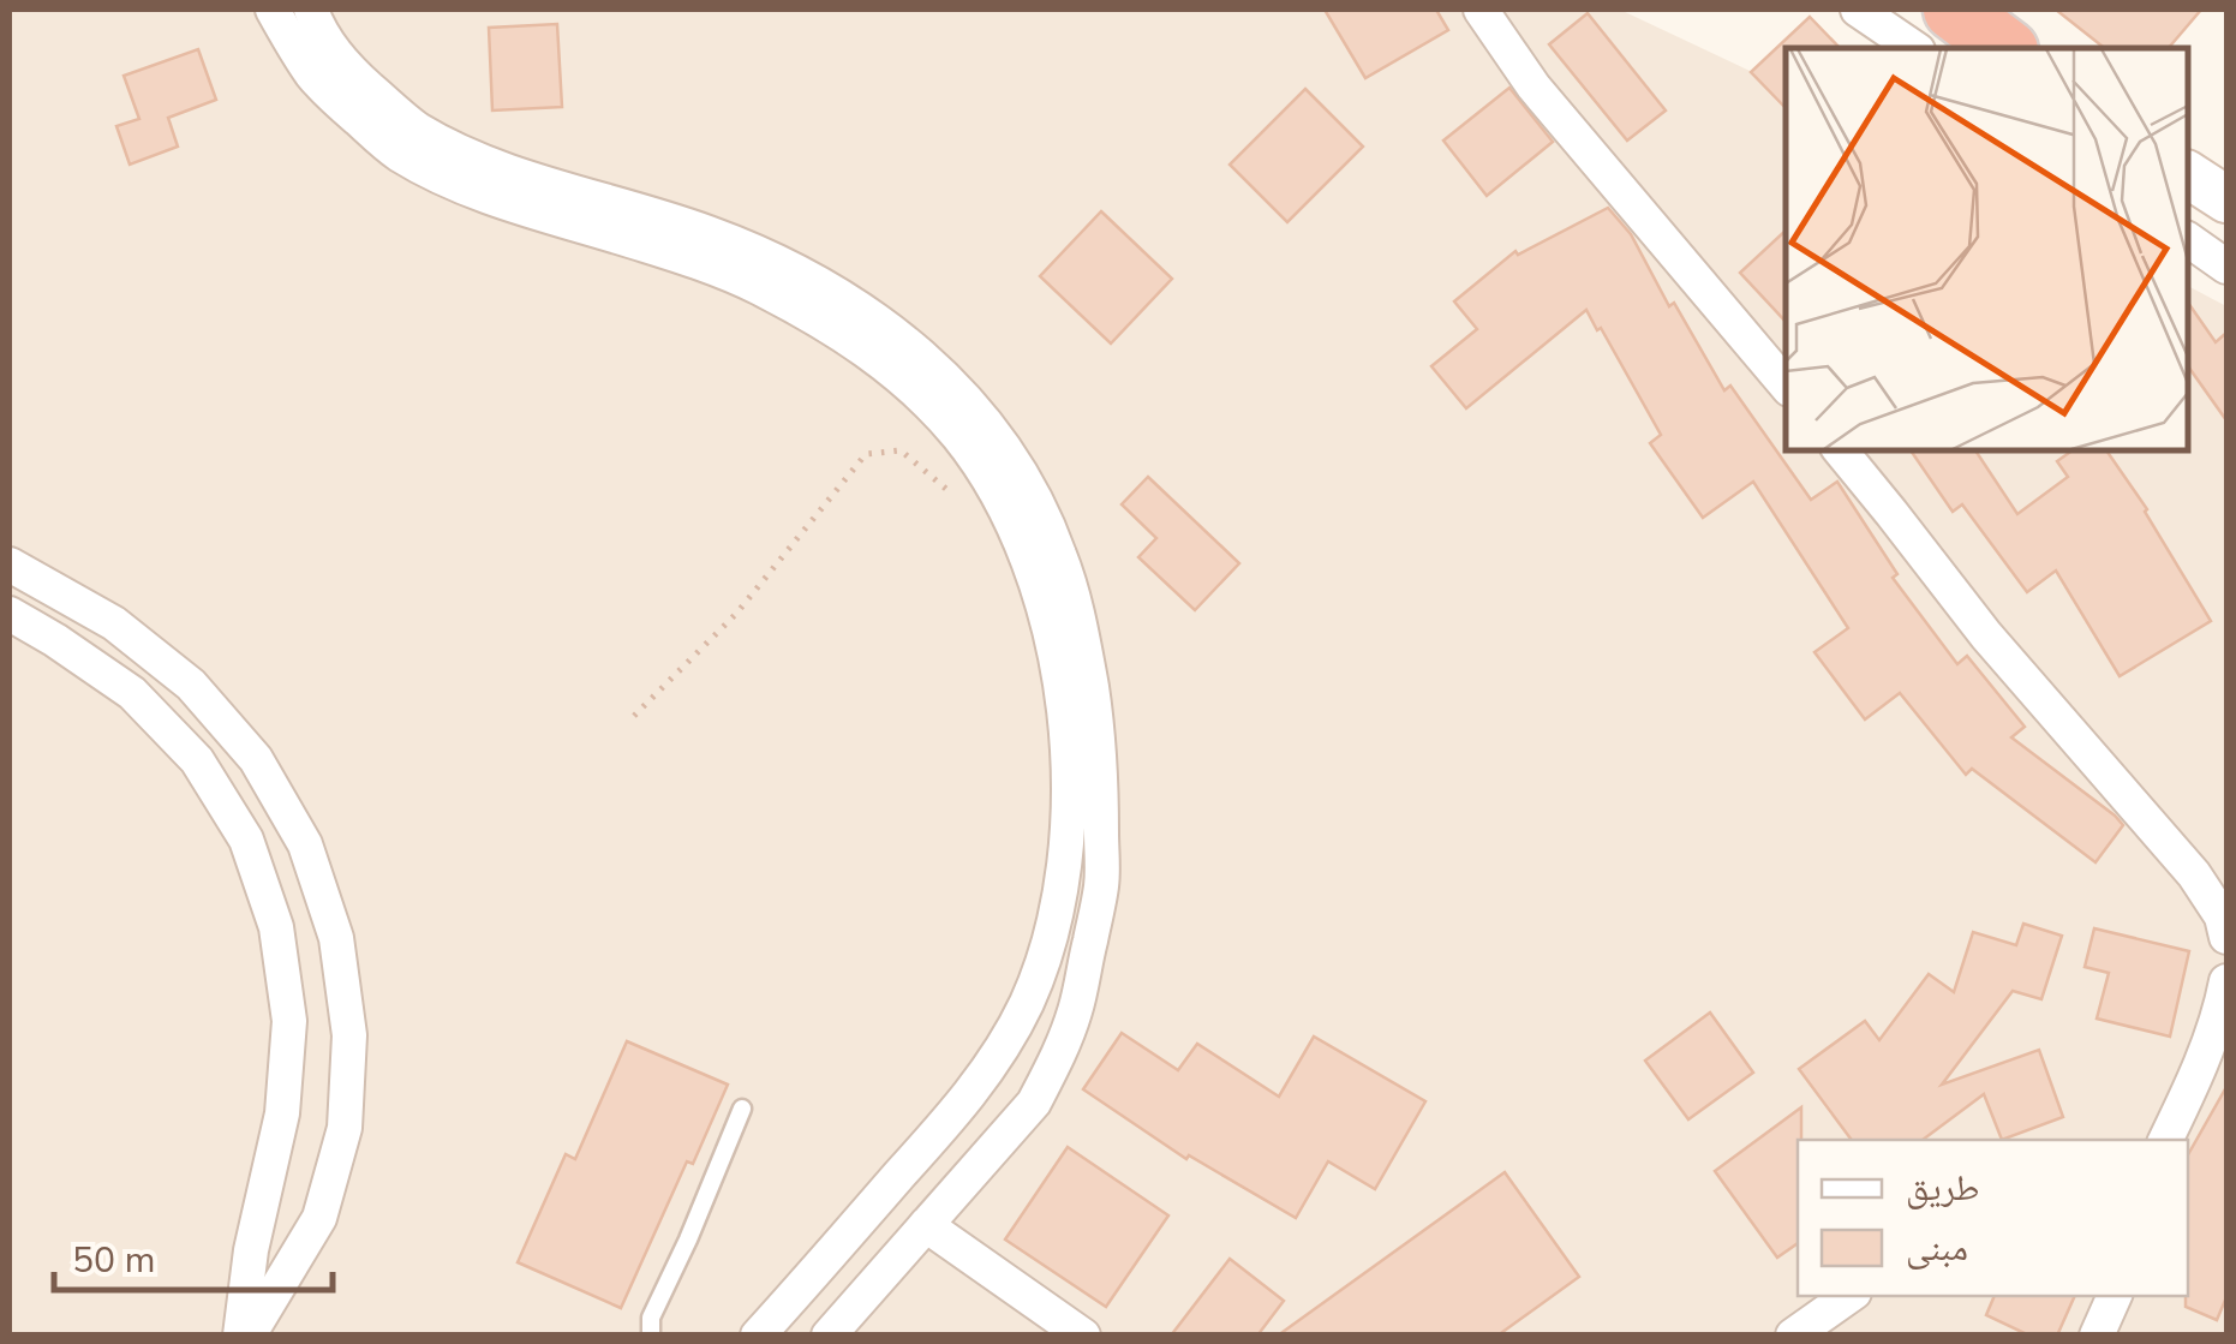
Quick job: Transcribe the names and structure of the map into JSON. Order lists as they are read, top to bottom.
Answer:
{
  "legend": ["طريق", "مبنى"],
  "scale_bar": "50 m"
}
